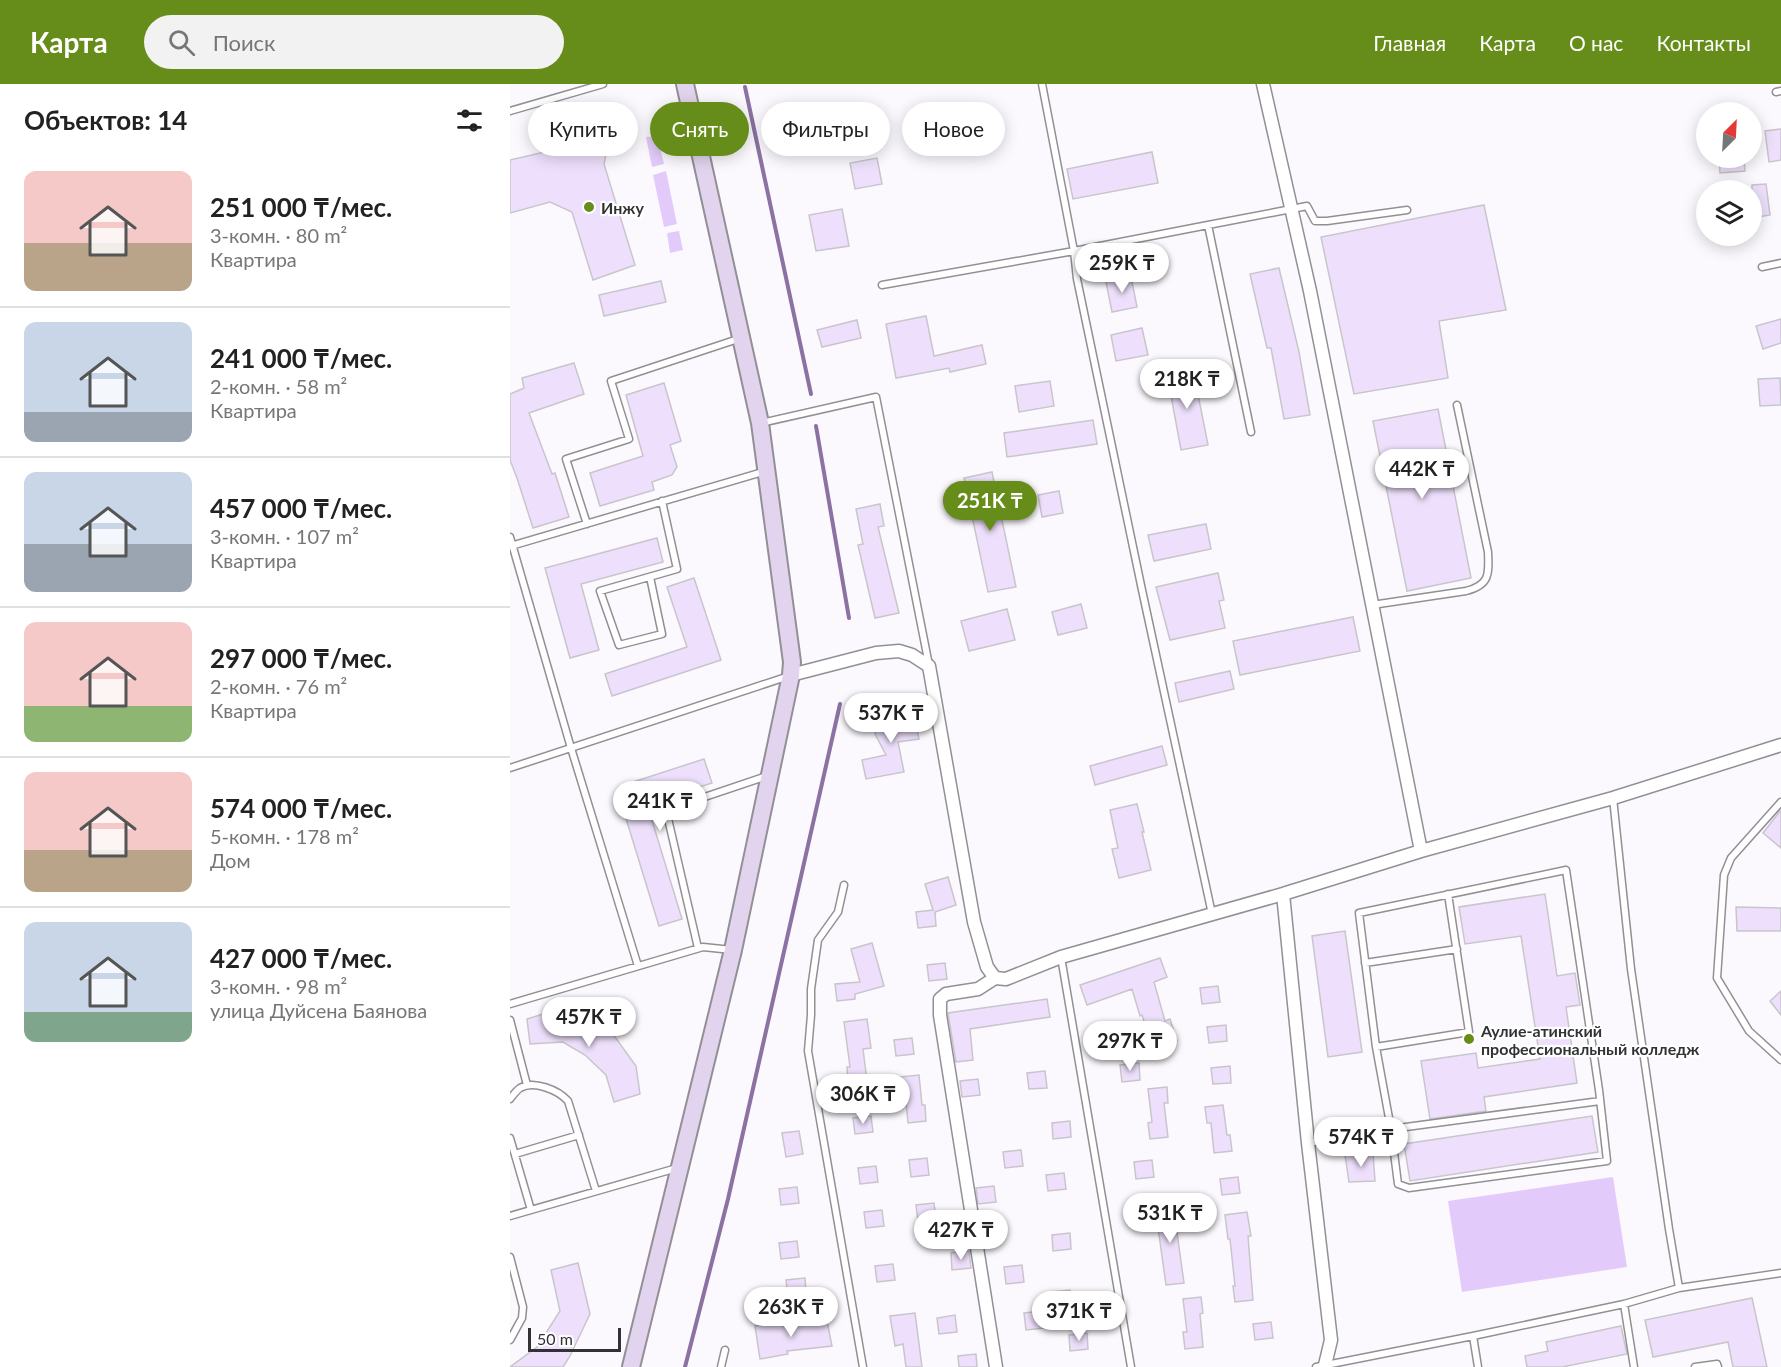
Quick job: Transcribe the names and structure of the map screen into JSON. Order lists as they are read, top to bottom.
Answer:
{
  "places": ["Инжу", "Аулие-атинский профессиональный колледж"],
  "scale_bar": "50 m",
  "north": "top right",
  "page": {
    "header": "Карта",
    "search": "Поиск",
    "nav": [
      "Главная",
      "Карта",
      "О нас",
      "Контакты"
    ],
    "heading": "Объектов: 14",
    "chip": [
      "Купить",
      "Снять",
      "Фильтры",
      "Новое"
    ],
    "list": [
      {
        "name": "251 000 ₸/мес.",
        "note": "3-комн. · 80 m² · Квартира"
      },
      {
        "name": "241 000 ₸/мес.",
        "note": "2-комн. · 58 m² · Квартира"
      },
      {
        "name": "457 000 ₸/мес.",
        "note": "3-комн. · 107 m² · Квартира"
      },
      {
        "name": "297 000 ₸/мес.",
        "note": "2-комн. · 76 m² · Квартира"
      },
      {
        "name": "574 000 ₸/мес.",
        "note": "5-комн. · 178 m² · Дом"
      },
      {
        "name": "427 000 ₸/мес.",
        "note": "3-комн. · 98 m² · улица Дуйсена Баянова"
      }
    ],
    "price": [
      "259K ₸",
      "218K ₸",
      "442K ₸",
      "251K ₸",
      "537K ₸",
      "241K ₸",
      "457K ₸",
      "297K ₸",
      "306K ₸",
      "574K ₸",
      "531K ₸",
      "427K ₸",
      "263K ₸",
      "371K ₸"
    ],
    "scale": "50 m"
  }
}
